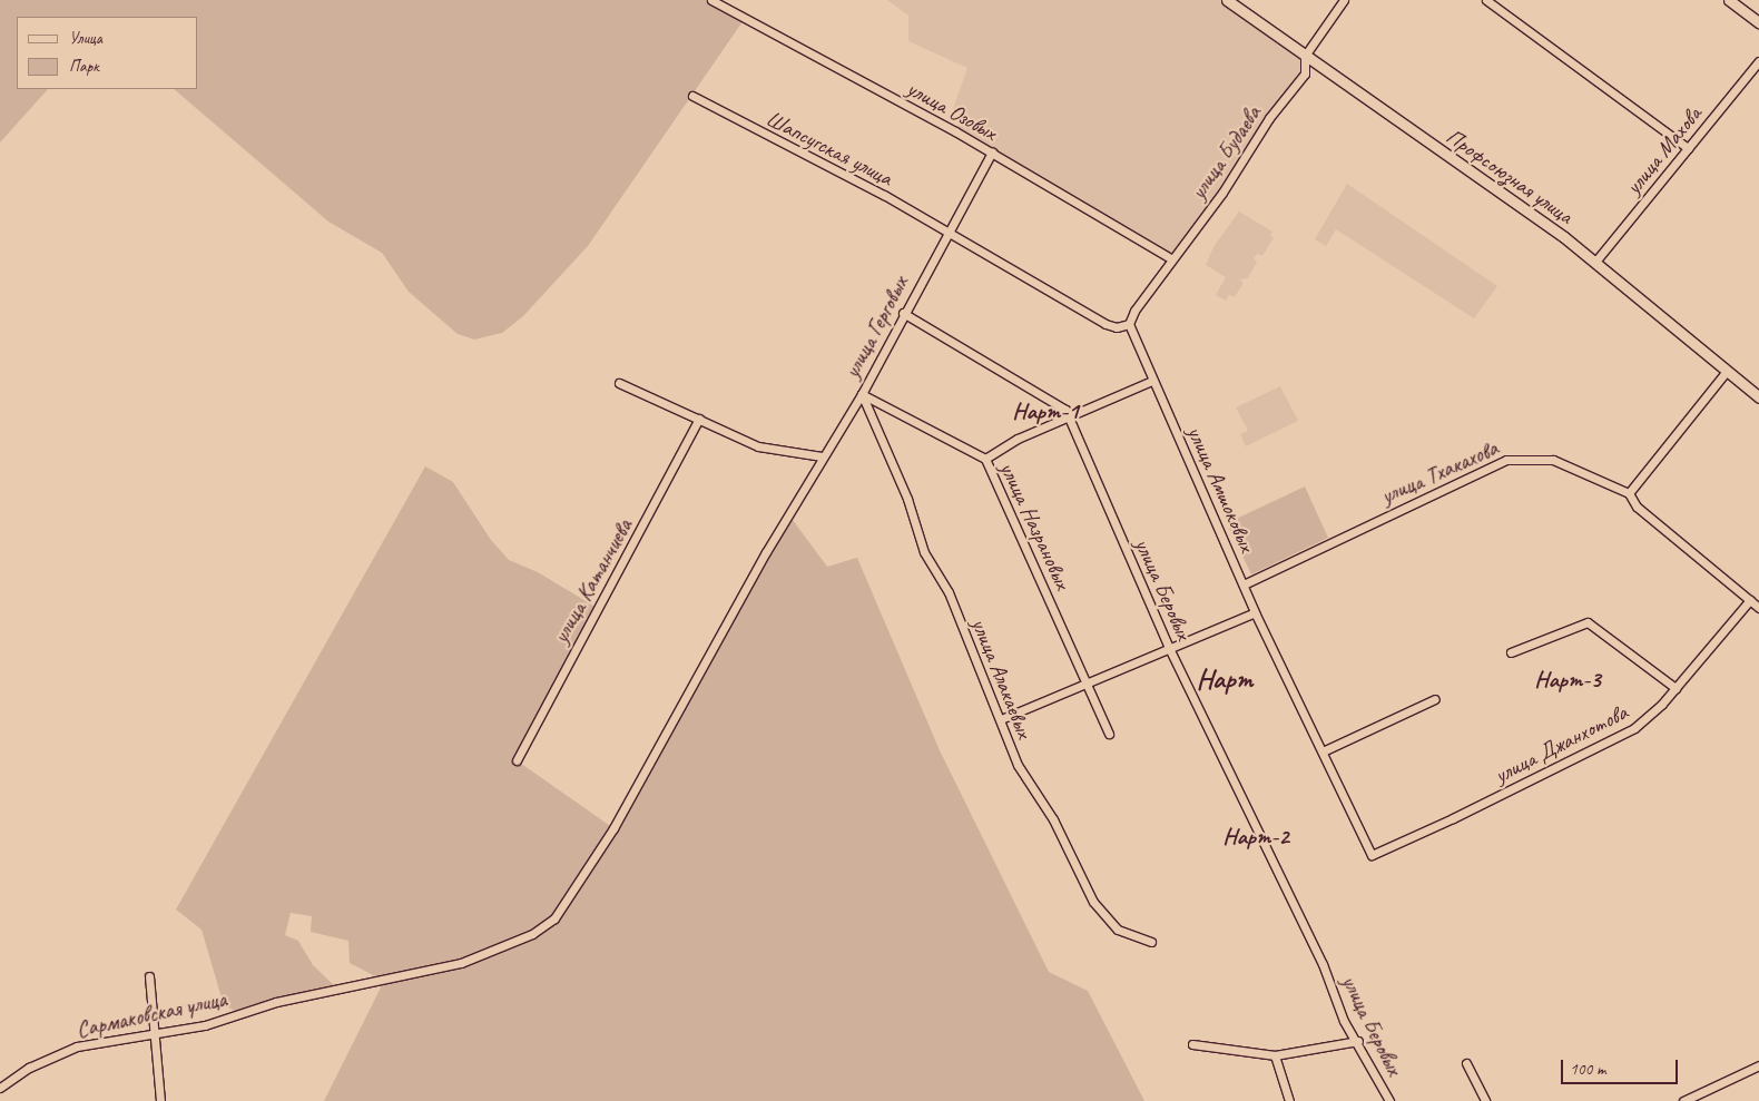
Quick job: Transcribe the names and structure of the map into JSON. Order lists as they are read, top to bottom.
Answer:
{
  "streets": {
    "street": [
      "улица Озовых",
      "Шапсугская улица",
      "улица Махова",
      "улица Будаева",
      "Профсоюзная улица",
      "улица Герговых",
      "улица Тхакахова",
      "улица Амшоковых",
      "улица Назрановых",
      "улица Катанчиева",
      "улица Беровых",
      "улица Алакаевых",
      "улица Джанхотова",
      "Сармаковская улица"
    ]
  },
  "crossings": [
    ["улица Озовых", "улица Будаева"],
    ["улица Озовых", "улица Герговых"],
    ["Шапсугская улица", "улица Герговых"],
    ["улица Махова", "Профсоюзная улица"],
    ["улица Будаева", "Профсоюзная улица"],
    ["улица Будаева", "улица Амшоковых"],
    ["улица Герговых", "улица Назрановых"],
    ["улица Герговых", "улица Беровых"],
    ["улица Герговых", "улица Алакаевых"],
    ["улица Герговых", "Сармаковская улица"],
    ["улица Тхакахова", "улица Амшоковых"],
    ["улица Тхакахова", "улица Джанхотова"],
    ["улица Амшоковых", "улица Джанхотова"],
    ["улица Назрановых", "улица Алакаевых"]
  ],
  "districts": [
    "Нарт-1",
    "Нарт",
    "Нарт-3",
    "Нарт-2"
  ],
  "legend": ["Улица", "Парк"],
  "scale_bar": "100 m"
}
